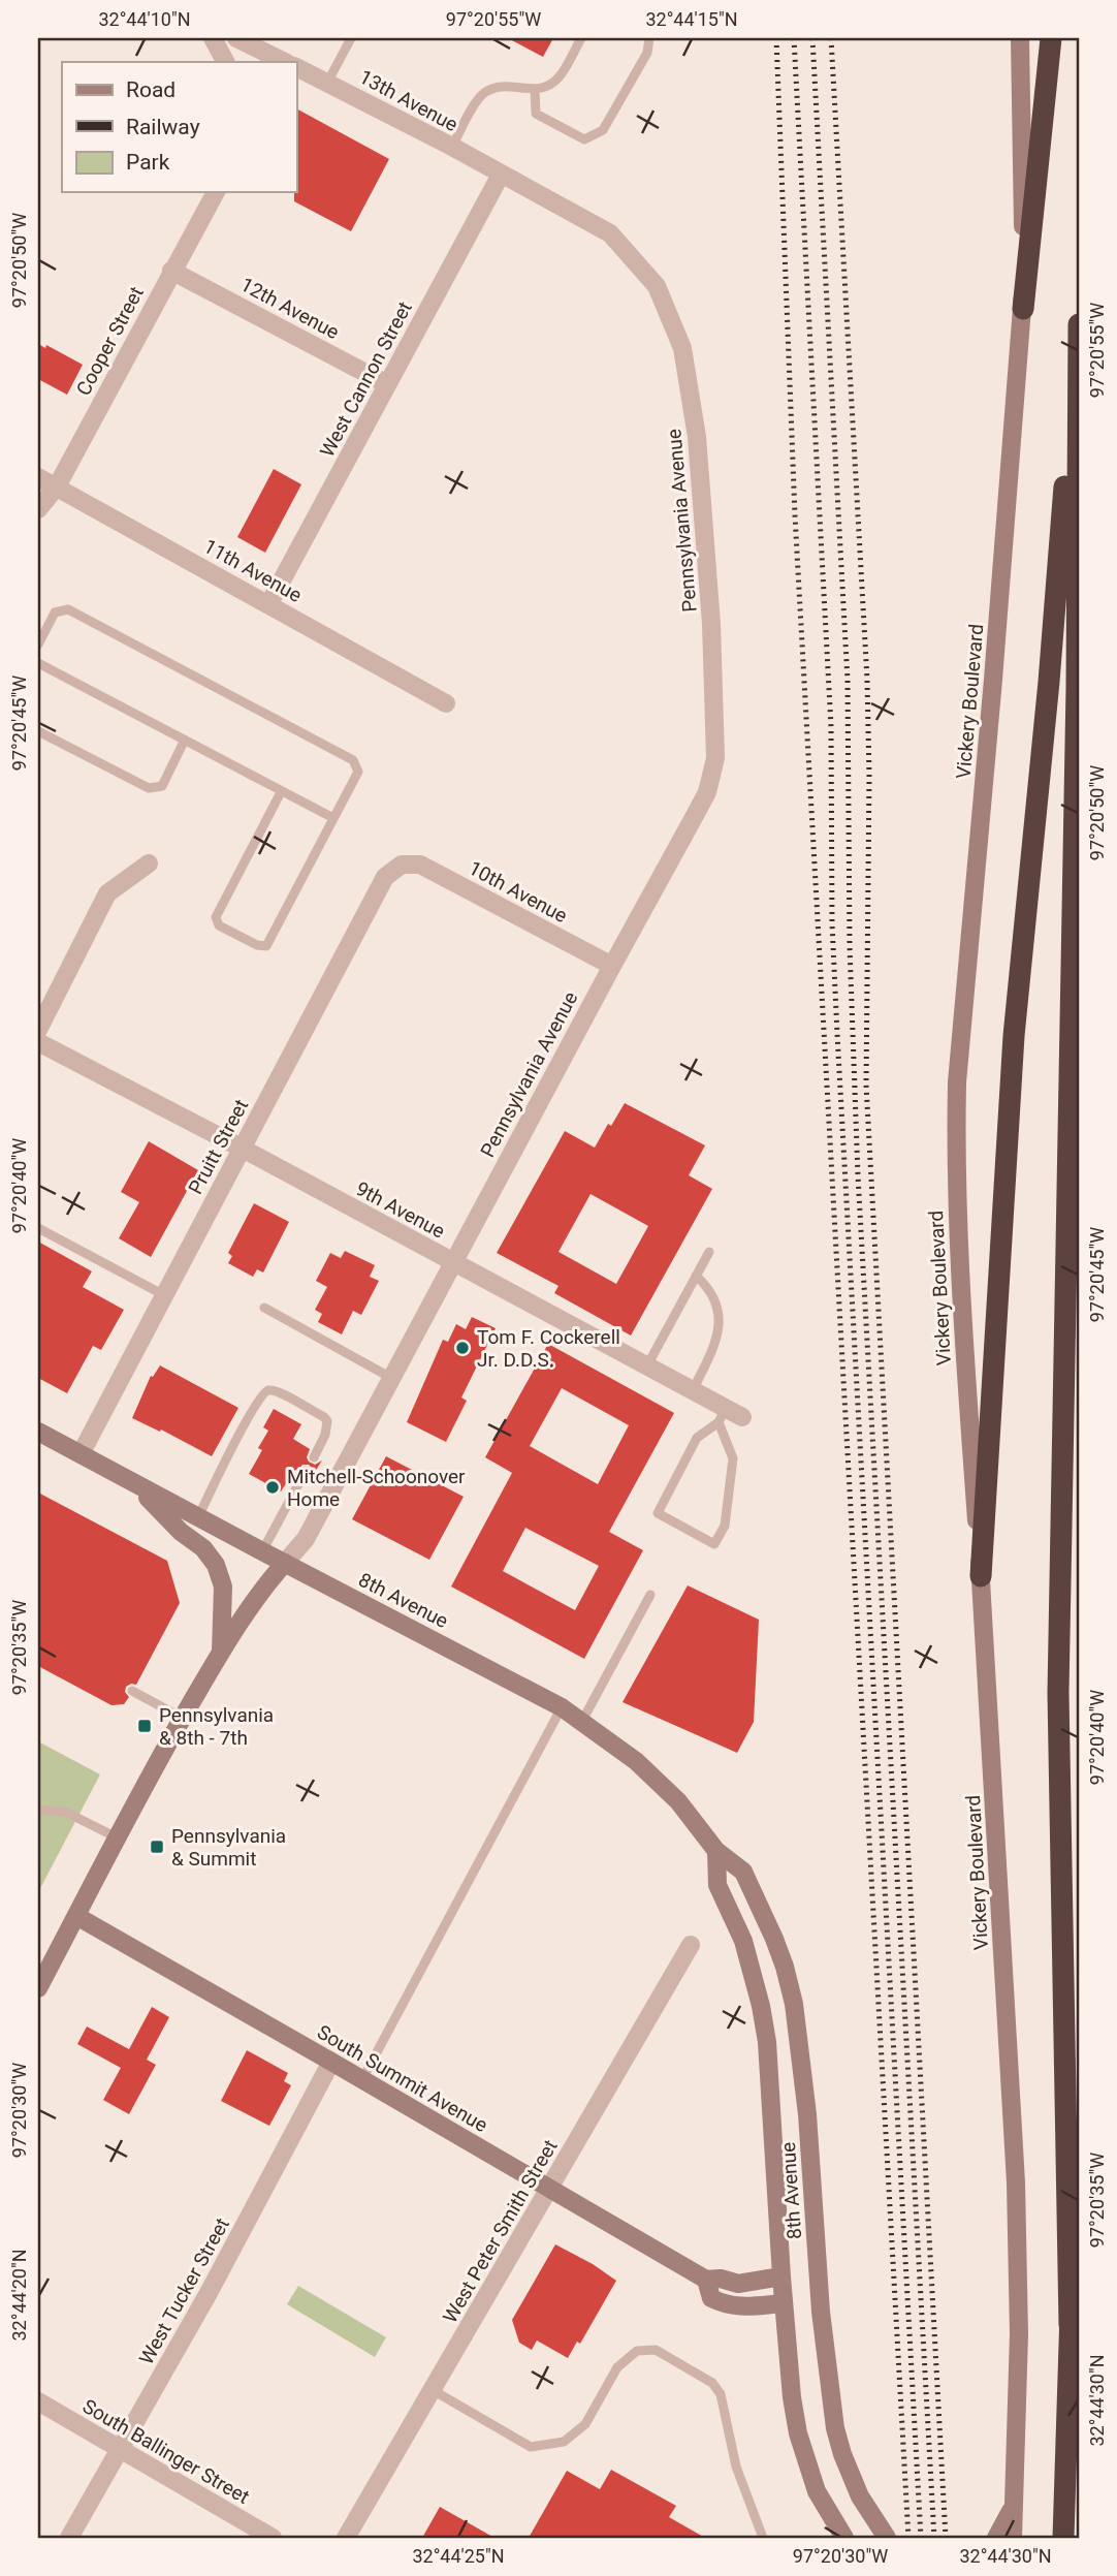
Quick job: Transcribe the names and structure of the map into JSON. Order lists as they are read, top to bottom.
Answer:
{
  "streets": {
    "main road": [
      "Pennsylvania Avenue",
      "Vickery Boulevard",
      "8th Avenue",
      "South Summit Avenue"
    ],
    "street": [
      "13th Avenue",
      "12th Avenue",
      "Cooper Street",
      "West Cannon Street",
      "11th Avenue",
      "10th Avenue",
      "Pruitt Street",
      "9th Avenue",
      "West Peter Smith Street",
      "West Tucker Street",
      "South Ballinger Street"
    ]
  },
  "crossings": [
    ["13th Avenue", "West Cannon Street"],
    ["13th Avenue", "Pennsylvania Avenue"],
    ["12th Avenue", "Cooper Street"],
    ["12th Avenue", "West Cannon Street"],
    ["Cooper Street", "11th Avenue"],
    ["West Cannon Street", "Pennsylvania Avenue"],
    ["West Cannon Street", "11th Avenue"],
    ["Pennsylvania Avenue", "10th Avenue"],
    ["Pennsylvania Avenue", "9th Avenue"],
    ["Pennsylvania Avenue", "8th Avenue"],
    ["Pennsylvania Avenue", "South Summit Avenue"],
    ["10th Avenue", "Pruitt Street"],
    ["Pruitt Street", "9th Avenue"],
    ["Pruitt Street", "8th Avenue"],
    ["8th Avenue", "South Summit Avenue"],
    ["South Summit Avenue", "West Peter Smith Street"],
    ["South Summit Avenue", "West Tucker Street"],
    ["West Tucker Street", "South Ballinger Street"]
  ],
  "places": {
    "other": ["Tom F. Cockerell Jr. D.D.S.", "Mitchell-Schoonover Home"],
    "transit": ["Pennsylvania & 8th - 7th", "Pennsylvania & Summit"]
  },
  "legend": ["Road", "Railway", "Park"],
  "coordinates": [
    "32°44'10\"N",
    "97°20'55\"W",
    "32°44'15\"N",
    "97°20'50\"W",
    "97°20'45\"W",
    "97°20'40\"W",
    "97°20'35\"W",
    "97°20'30\"W",
    "32°44'20\"N",
    "32°44'30\"N",
    "32°44'25\"N"
  ]
}
